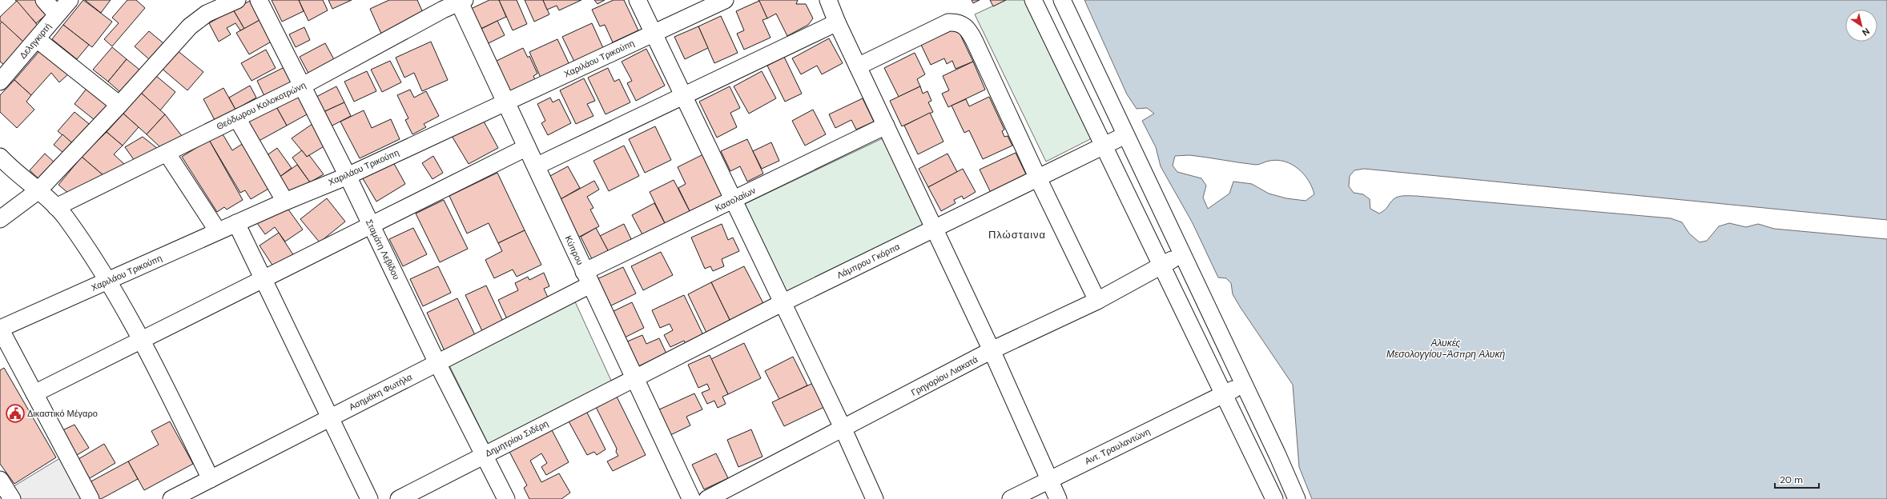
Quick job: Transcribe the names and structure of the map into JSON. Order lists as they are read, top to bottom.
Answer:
{
  "streets": {
    "main road": ["Κύπρου"],
    "street": [
      "Δεληγκιρτή",
      "Χαριλάου Τρικούπη",
      "Θεόδωρου Κολοκοτρώνη",
      "Κασολαίων",
      "Σταμάτη Λεβίδου",
      "Λάμπρου Γκόρπα",
      "Γρηγορίου Λιακατά",
      "Ασημάκη Φωτήλα",
      "Δημητρίου Σιδέρη",
      "Αντ. Τραυλαντώνη"
    ]
  },
  "crossings": [
    ["Χαριλάου Τρικούπη", "Σταμάτη Λεβίδου"],
    ["Χαριλάου Τρικούπη", "Κύπρου"],
    ["Θεόδωρου Κολοκοτρώνη", "Σταμάτη Λεβίδου"],
    ["Θεόδωρου Κολοκοτρώνη", "Κύπρου"],
    ["Κασολαίων", "Κύπρου"],
    ["Κασολαίων", "Ασημάκη Φωτήλα"],
    ["Σταμάτη Λεβίδου", "Ασημάκη Φωτήλα"],
    ["Σταμάτη Λεβίδου", "Δημητρίου Σιδέρη"],
    ["Κύπρου", "Λάμπρου Γκόρπα"],
    ["Κύπρου", "Ασημάκη Φωτήλα"],
    ["Κύπρου", "Δημητρίου Σιδέρη"],
    ["Λάμπρου Γκόρπα", "Δημητρίου Σιδέρη"]
  ],
  "districts": ["Πλώσταινα"],
  "water": ["Αλυκές Μεσολογγίου-Άσπρη Αλυκή"],
  "places": {
    "public building": ["Δικαστικό Μέγαρο"]
  },
  "scale_bar": "20 m",
  "north": "bottom right"
}
